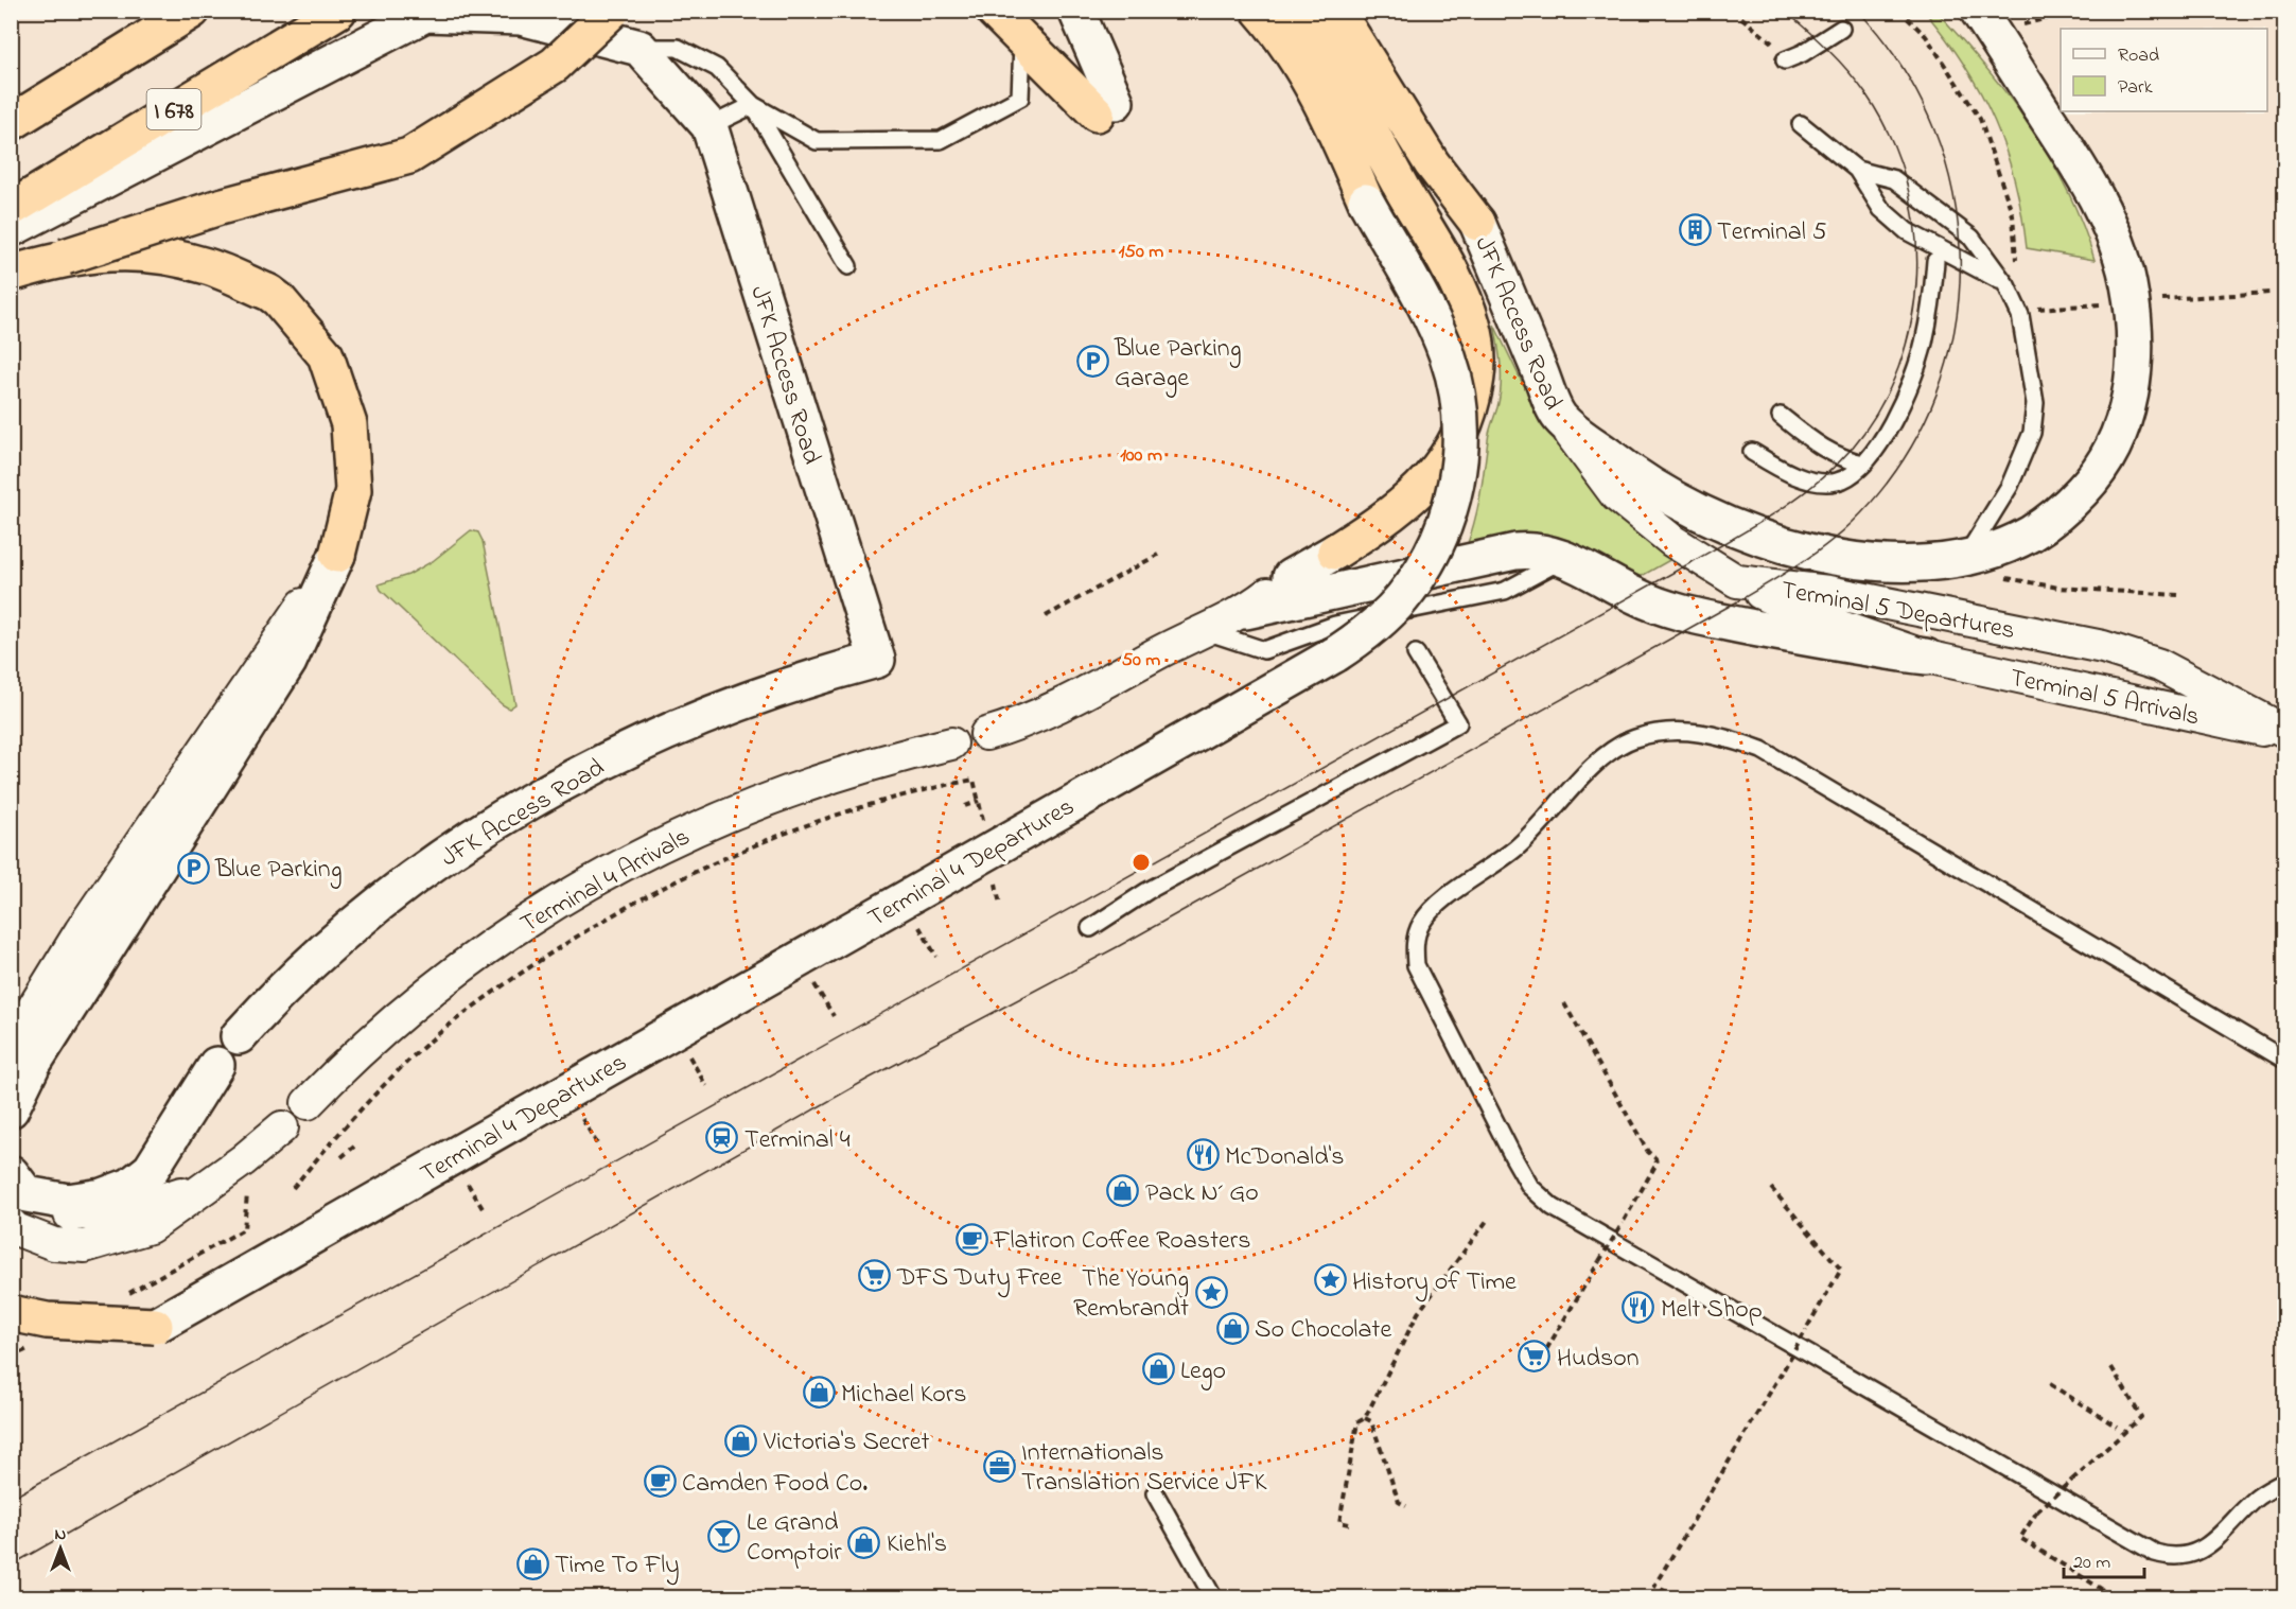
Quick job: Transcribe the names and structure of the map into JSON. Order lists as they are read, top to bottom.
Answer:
{
  "streets": {
    "highway": ["I 678"],
    "street": [
      "JFK Access Road",
      "Terminal 5 Departures",
      "Terminal 5 Arrivals",
      "Terminal 4 Departures",
      "Terminal 4 Arrivals"
    ]
  },
  "crossings": [
    ["JFK Access Road", "Terminal 5 Departures"],
    ["Terminal 5 Departures", "Terminal 5 Arrivals"]
  ],
  "places": {
    "building": ["Terminal 5"],
    "parking": ["Blue Parking Garage", "Blue Parking"],
    "station": ["Terminal 4"],
    "restaurant": ["McDonald's", "Melt Shop"],
    "shop": [
      "Pack N´ Go",
      "So Chocolate",
      "Lego",
      "Michael Kors",
      "Victoria's Secret",
      "Kiehl's",
      "Time To Fly"
    ],
    "cafe": ["Flatiron Coffee Roasters", "Camden Food Co."],
    "supermarket": ["DFS Duty Free", "Hudson"],
    "place": ["History of Time", "The Young Rembrandt"],
    "office": ["Internationals Translation Service JFK"],
    "bar": ["Le Grand Comptoir"]
  },
  "legend": ["Road", "Park"],
  "scale_bar": "20 m",
  "north": "top",
  "rings": ["150 m", "100 m", "50 m"]
}
